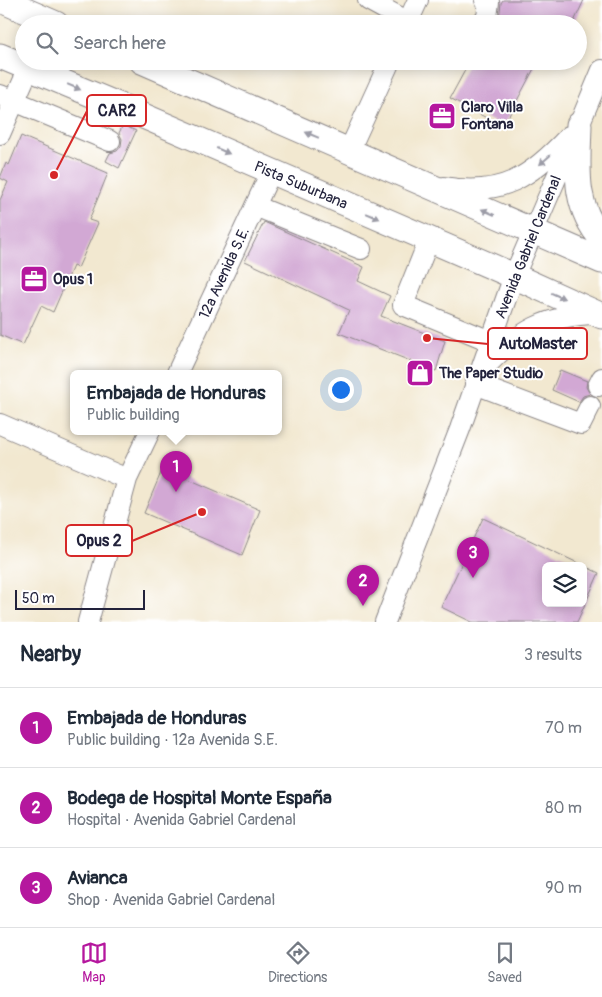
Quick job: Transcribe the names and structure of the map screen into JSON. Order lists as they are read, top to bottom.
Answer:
{
  "streets": {
    "main road": ["Pista Suburbana"],
    "street": ["Avenida Gabriel Cardenal", "12a Avenida S.E."]
  },
  "crossings": [
    ["Pista Suburbana", "Avenida Gabriel Cardenal"],
    ["Pista Suburbana", "12a Avenida S.E."]
  ],
  "places": {
    "office": ["Claro Villa Fontana", "Opus 1"],
    "other": ["CAR2", "AutoMaster", "Opus 2"],
    "shop": ["The Paper Studio"]
  },
  "scale_bar": "50 m",
  "page": {
    "search": "Search here",
    "popup": ["Embajada de Honduras", "Public building"],
    "pins": ["1", "3", "2"],
    "scale": "50 m",
    "heading": ["Nearby", "3 results"],
    "list": [
      {
        "mark": "1",
        "name": "Embajada de Honduras",
        "note": "Public building · 12a Avenida S.E.",
        "value": "70 m"
      },
      {
        "mark": "2",
        "name": "Bodega de Hospital Monte España",
        "note": "Hospital · Avenida Gabriel Cardenal",
        "value": "80 m"
      },
      {
        "mark": "3",
        "name": "Avianca",
        "note": "Shop · Avenida Gabriel Cardenal",
        "value": "90 m"
      }
    ],
    "nav": ["Map", "Directions", "Saved"]
  }
}
